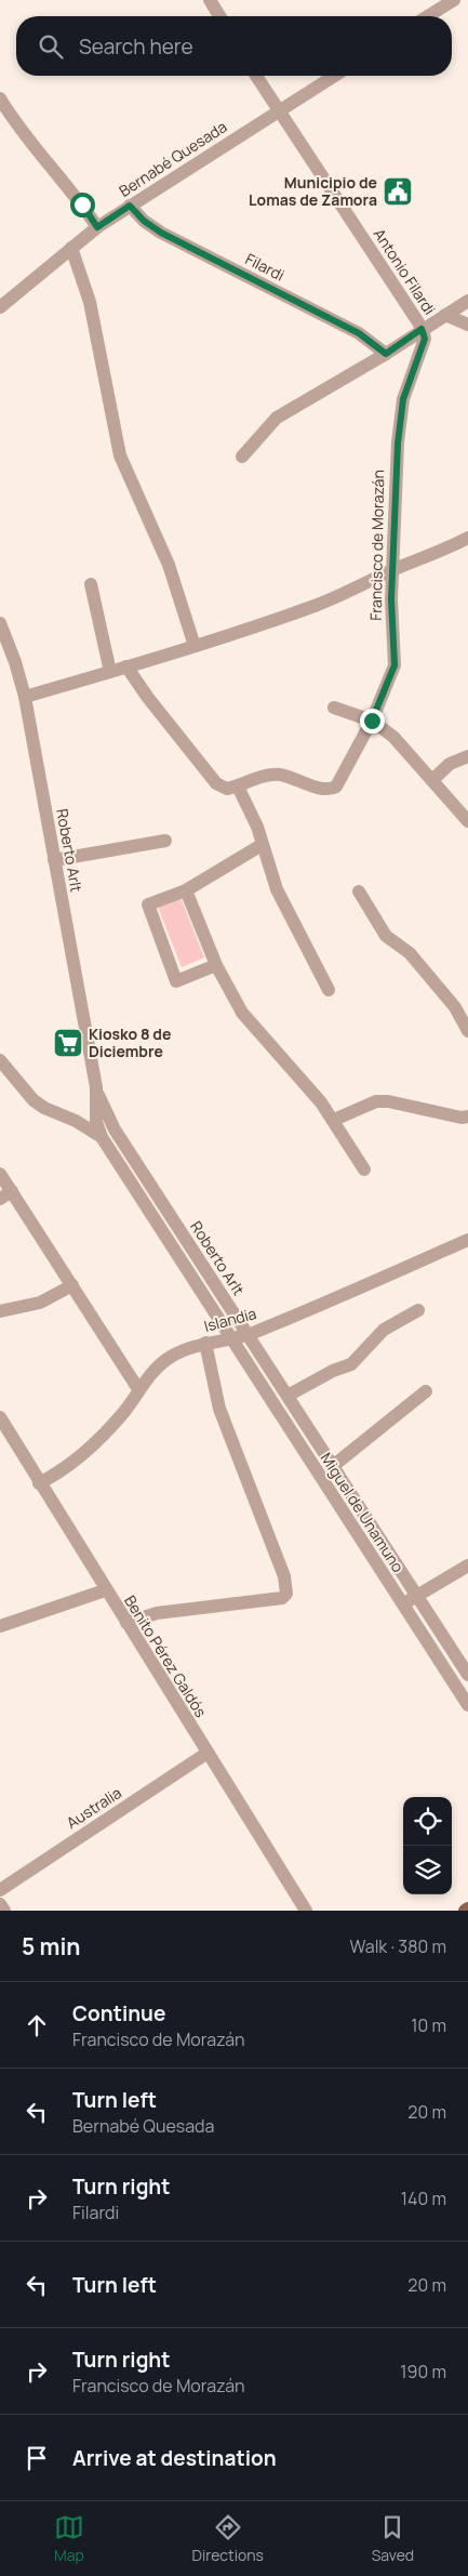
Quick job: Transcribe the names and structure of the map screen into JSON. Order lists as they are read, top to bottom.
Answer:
{
  "streets": {
    "street": [
      "Bernabé Quesada",
      "Filardi",
      "Antonio Filardi",
      "Francisco de Morazán",
      "Roberto Arlt",
      "Islandia",
      "Miguel de Unamuno",
      "Benito Pérez Galdós",
      "Australia"
    ]
  },
  "crossings": [
    ["Bernabé Quesada", "Filardi"],
    ["Bernabé Quesada", "Antonio Filardi"],
    ["Antonio Filardi", "Francisco de Morazán"],
    ["Roberto Arlt", "Islandia"],
    ["Roberto Arlt", "Miguel de Unamuno"],
    ["Islandia", "Miguel de Unamuno"],
    ["Islandia", "Benito Pérez Galdós"],
    ["Benito Pérez Galdós", "Australia"]
  ],
  "places": {
    "public building": ["Municipio de Lomas de Zamora"],
    "supermarket": ["Kiosko 8 de Diciembre"]
  },
  "page": {
    "search": "Search here",
    "heading": ["5 min", "Walk · 380 m"],
    "list": [
      ["Continue", "Francisco de Morazán", "10 m"],
      ["Turn left", "Bernabé Quesada", "20 m"],
      ["Turn right", "Filardi", "140 m"],
      ["Turn left", "20 m"],
      ["Turn right", "Francisco de Morazán", "190 m"],
      "Arrive at destination"
    ],
    "nav": ["Map", "Directions", "Saved"]
  }
}
